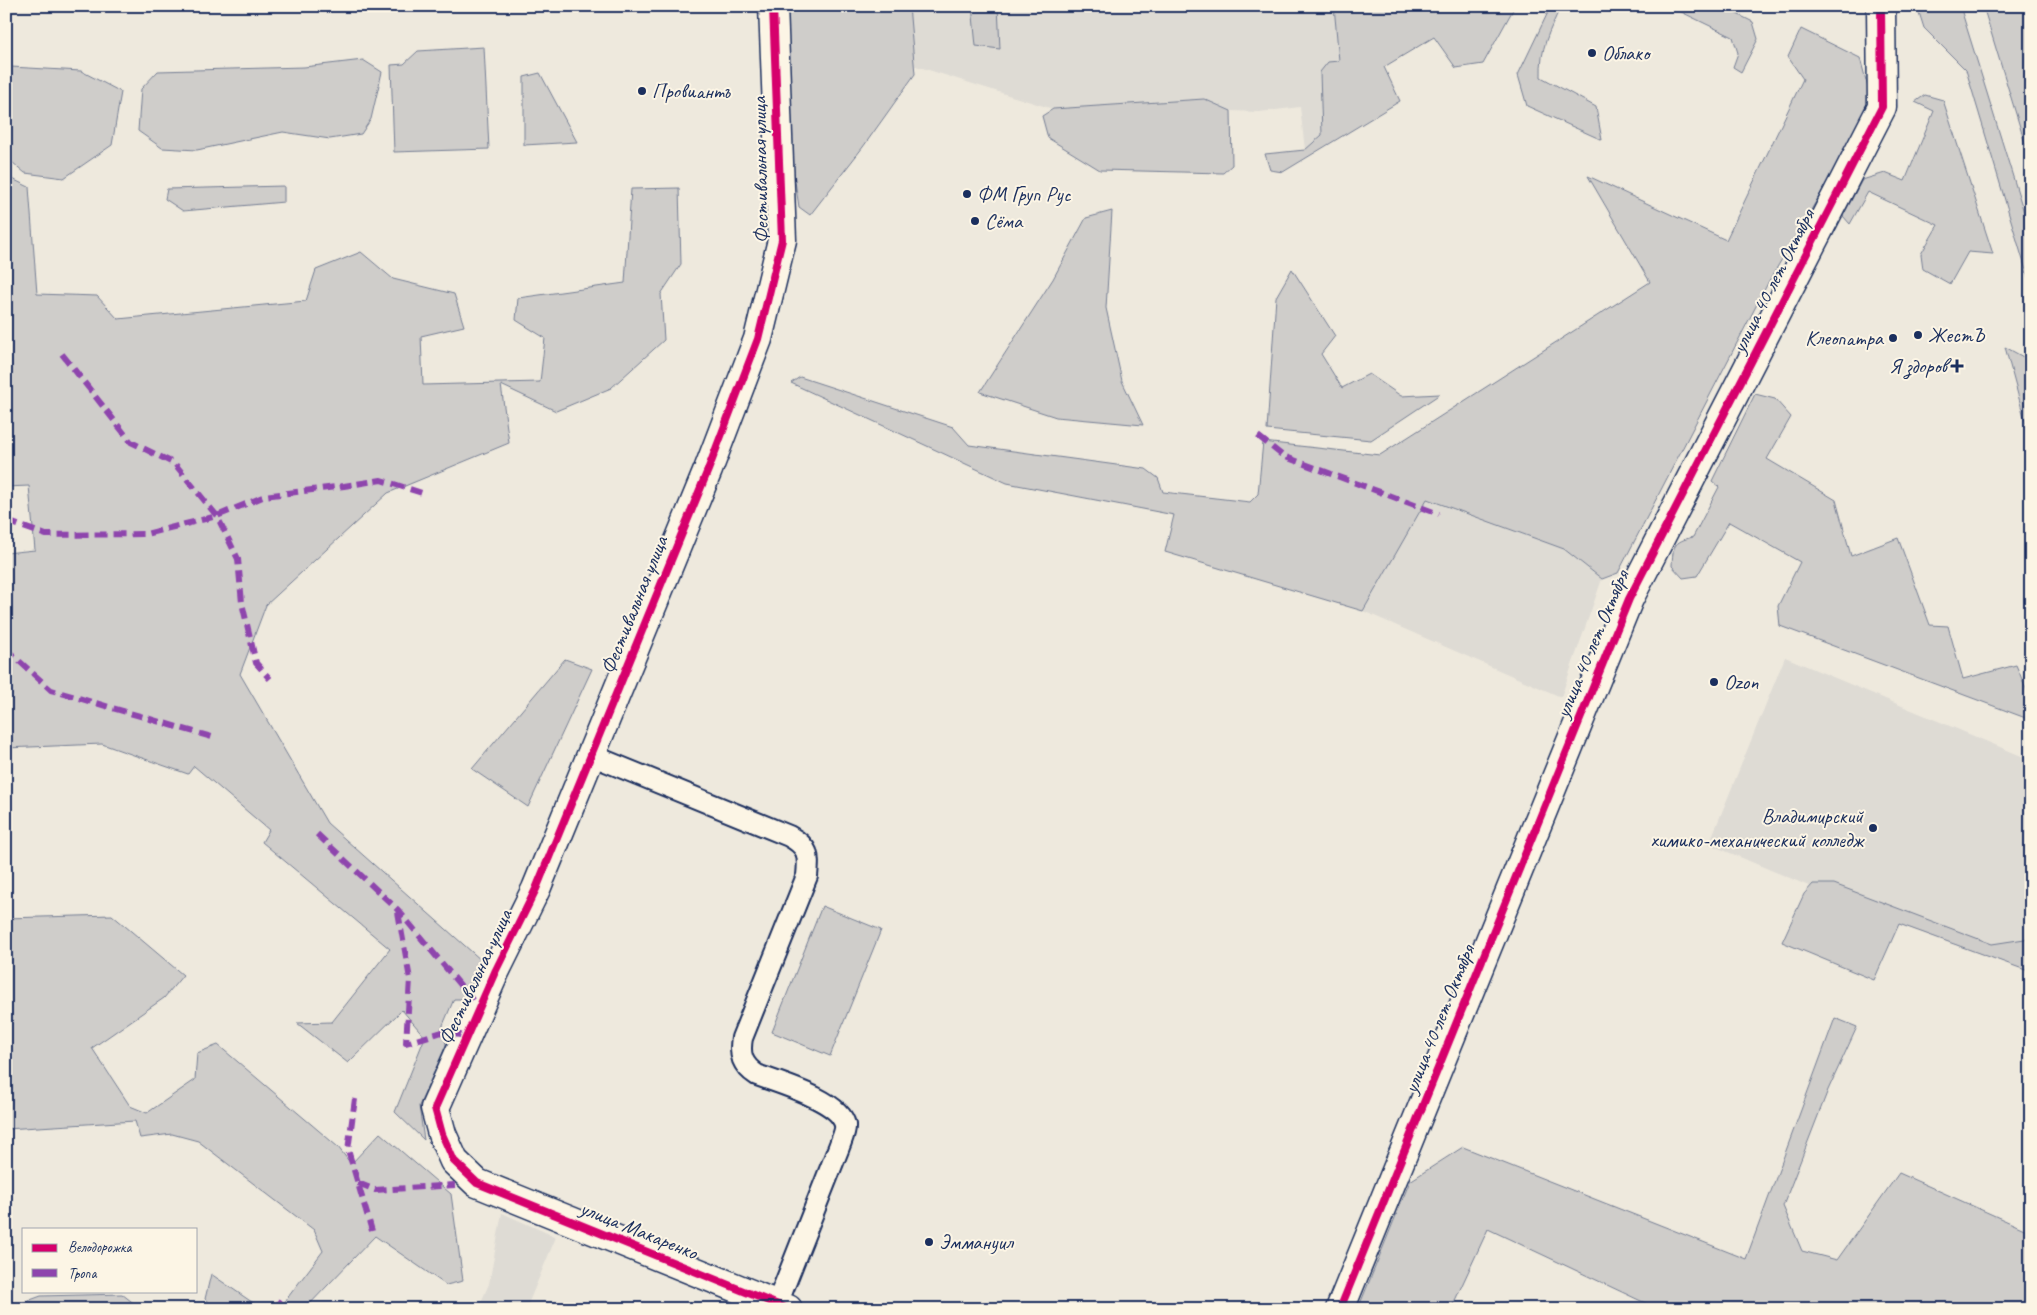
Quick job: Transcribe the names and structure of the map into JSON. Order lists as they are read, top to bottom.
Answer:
{
  "streets": {
    "street": ["Фестивальная улица", "улица 40 лет Октября", "улица Макаренко"]
  },
  "crossings": [
    ["Фестивальная улица", "улица Макаренко"]
  ],
  "places": {
    "other": [
      "Облако",
      "Провиантъ",
      "ФМ Груп Рус",
      "Сёма",
      "ЖестЪ",
      "Клеопатра",
      "Ozon",
      "Владимирский химико-механический колледж",
      "Эммануил"
    ],
    "health": ["Я здоров"]
  },
  "legend": ["Велодорожка", "Тропа"]
}
